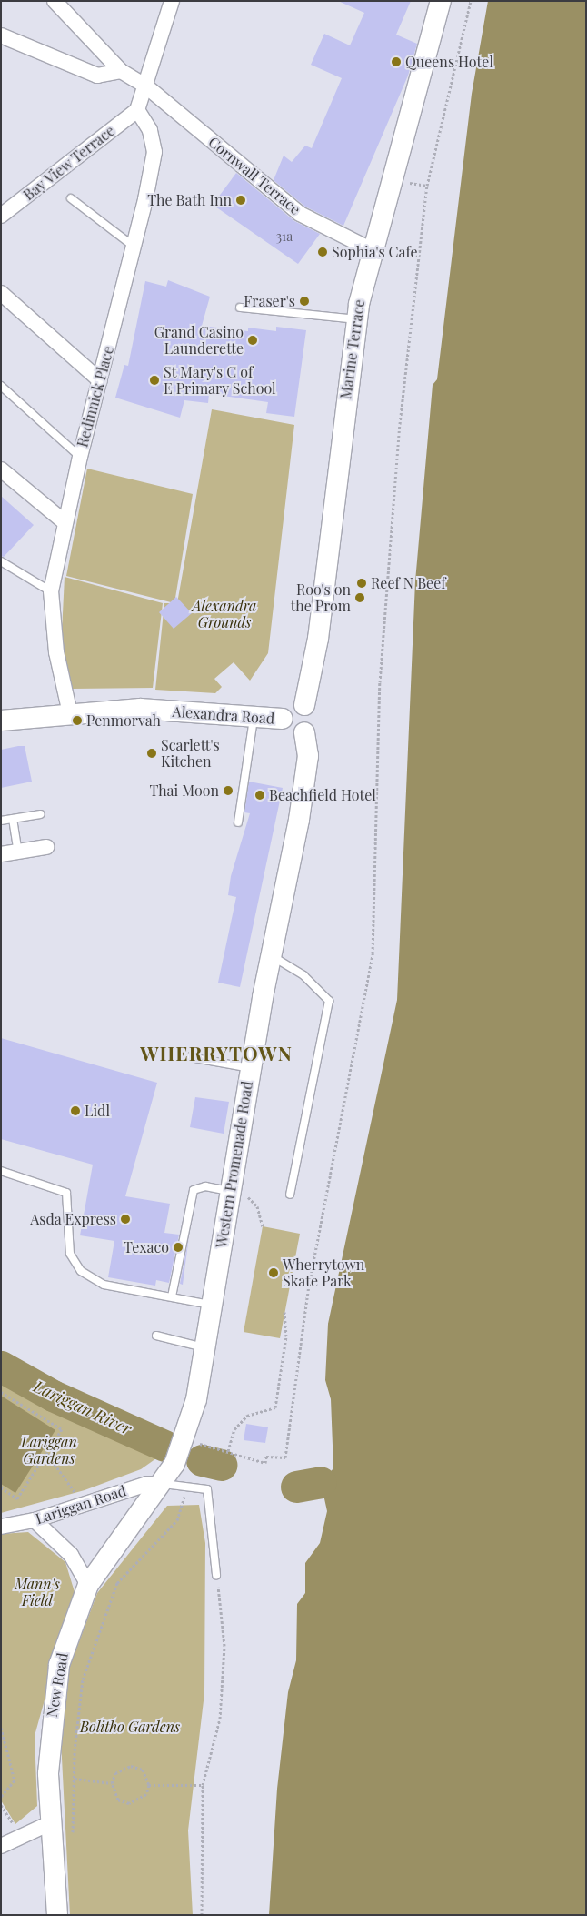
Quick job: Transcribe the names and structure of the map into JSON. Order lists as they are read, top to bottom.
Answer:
{
  "streets": {
    "street": [
      "Bay View Terrace",
      "Cornwall Terrace",
      "Marine Terrace",
      "Redinnick Place",
      "Alexandra Road",
      "Western Promenade Road",
      "Lariggan Road",
      "New Road"
    ]
  },
  "crossings": [
    ["Bay View Terrace", "Redinnick Place"],
    ["Cornwall Terrace", "Marine Terrace"],
    ["Marine Terrace", "Alexandra Road"],
    ["Marine Terrace", "Western Promenade Road"],
    ["Redinnick Place", "Alexandra Road"],
    ["Alexandra Road", "Western Promenade Road"],
    ["Western Promenade Road", "Lariggan Road"],
    ["Western Promenade Road", "New Road"],
    ["Lariggan Road", "New Road"]
  ],
  "districts": ["WHERRYTOWN"],
  "water": ["Lariggan River"],
  "parks": [
    "Alexandra Grounds",
    "Lariggan Gardens",
    "Mann's Field",
    "Bolitho Gardens"
  ],
  "places": [
    "Queens Hotel",
    "The Bath Inn",
    "Sophia's Cafe",
    "Fraser's",
    "Grand Casino Launderette",
    "St Mary's C of E Primary School",
    "Reef N Beef",
    "Roo's on the Prom",
    "Penmorvah",
    "Scarlett's Kitchen",
    "Thai Moon",
    "Beachfield Hotel",
    "Lidl",
    "Asda Express",
    "Texaco",
    "Wherrytown Skate Park"
  ],
  "house_numbers": ["31a"]
}
